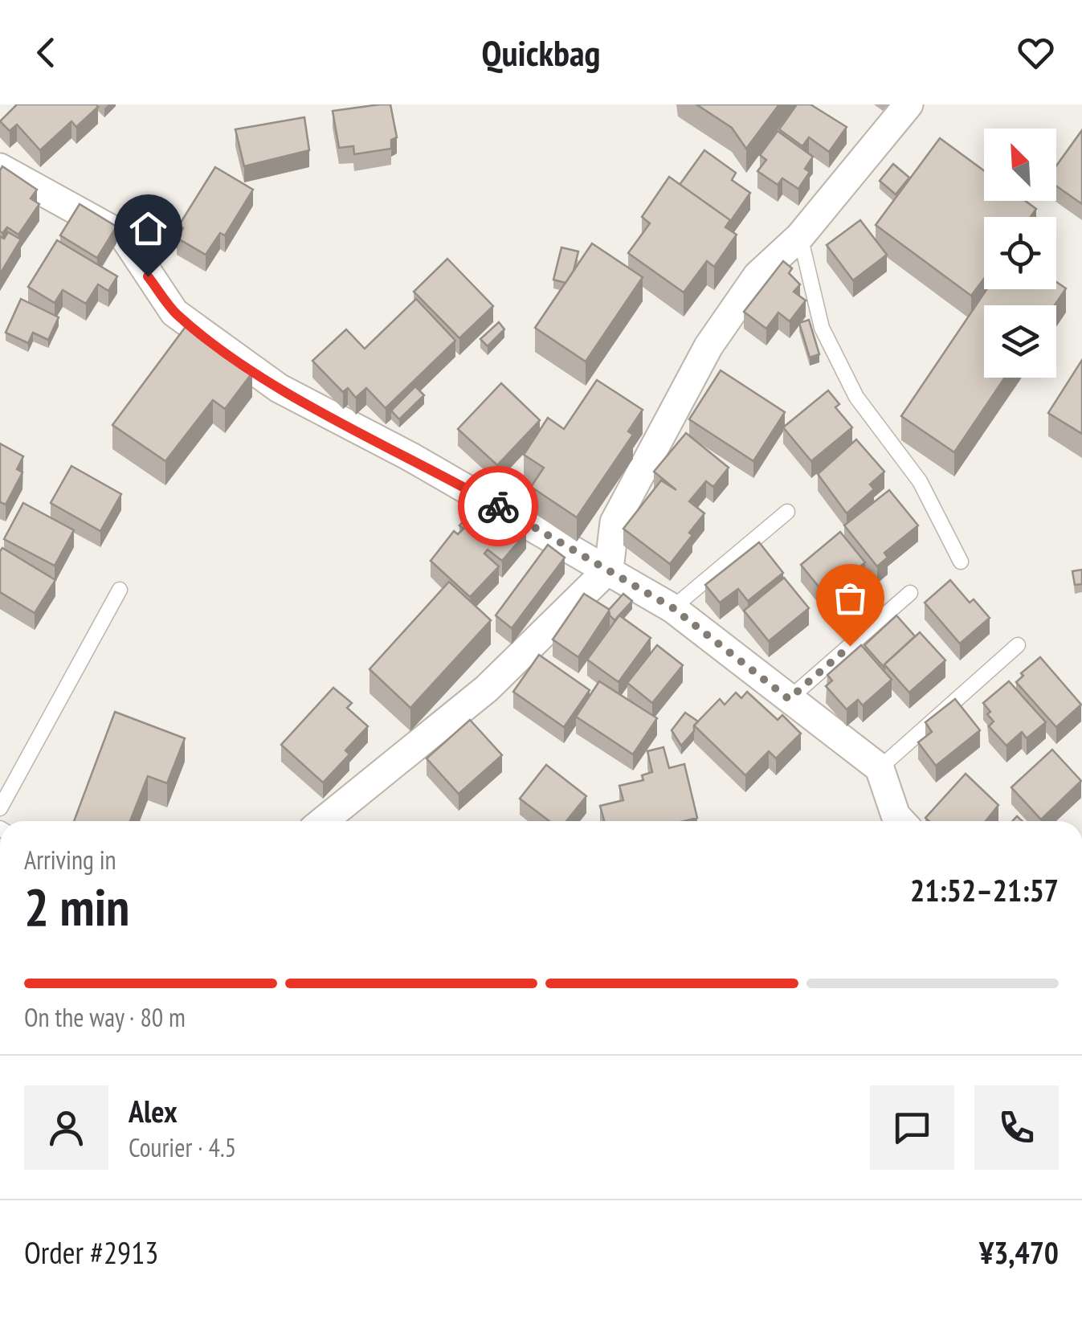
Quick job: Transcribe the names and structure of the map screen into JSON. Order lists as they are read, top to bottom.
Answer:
{
  "north": "top left",
  "page": {
    "header": "Quickbag",
    "heading": ["2 min", "Arriving in", "21:52–21:57"],
    "panel": [
      "Alex",
      "Courier · 4.5",
      "Order #2913",
      "¥3,470"
    ],
    "bar": "On the way · 80 m"
  }
}
